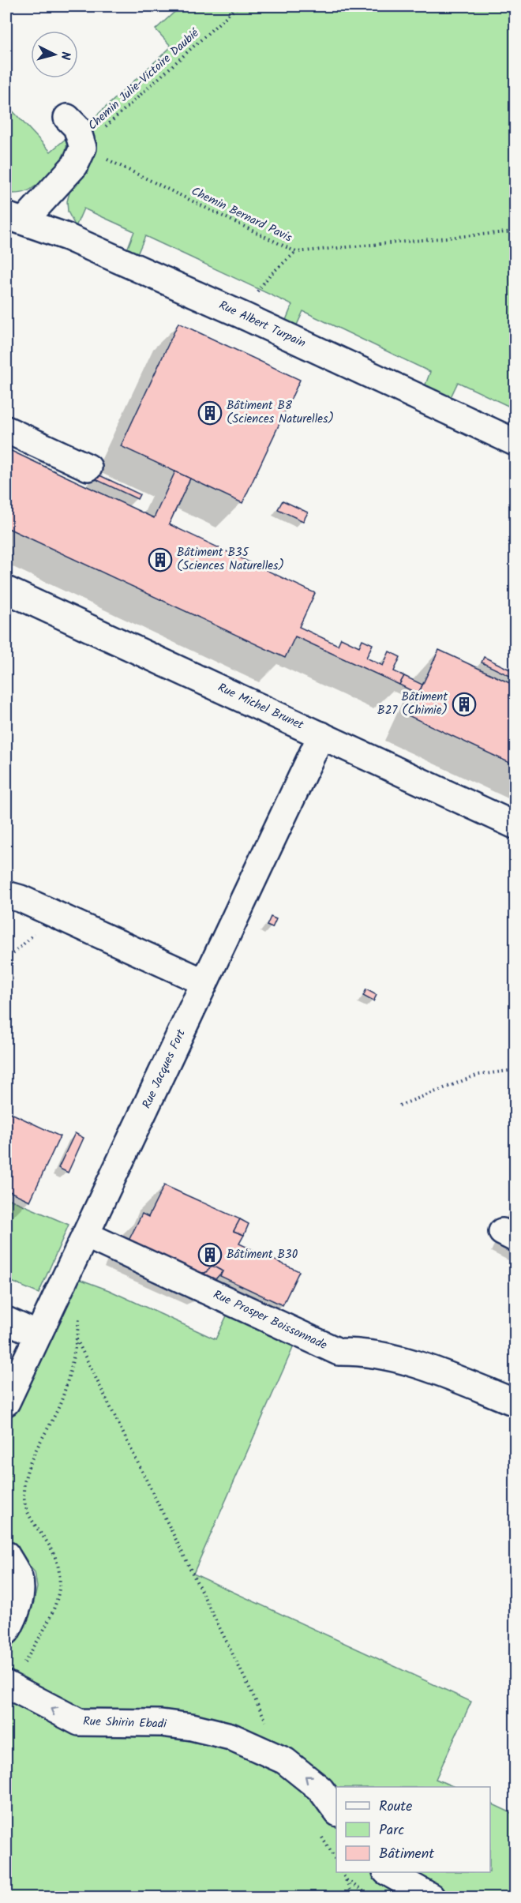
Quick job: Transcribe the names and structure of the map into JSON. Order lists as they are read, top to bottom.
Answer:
{
  "streets": {
    "street": [
      "Rue Albert Turpain",
      "Rue Michel Brunet",
      "Rue Jacques Fort",
      "Rue Prosper Boissonnade",
      "Rue Shirin Ebadi"
    ],
    "path": ["Chemin Julie-Victoire Daubié", "Chemin Bernard Pavis"]
  },
  "crossings": [
    ["Chemin Julie-Victoire Daubié", "Chemin Bernard Pavis"],
    ["Rue Michel Brunet", "Rue Jacques Fort"],
    ["Rue Jacques Fort", "Rue Prosper Boissonnade"]
  ],
  "one_way": ["Rue Shirin Ebadi"],
  "places": {
    "building": [
      "Bâtiment B8 (Sciences Naturelles)",
      "Bâtiment B35 (Sciences Naturelles)",
      "Bâtiment B27 (Chimie)",
      "Bâtiment B30"
    ]
  },
  "legend": ["Route", "Parc", "Bâtiment"],
  "north": "right"
}
